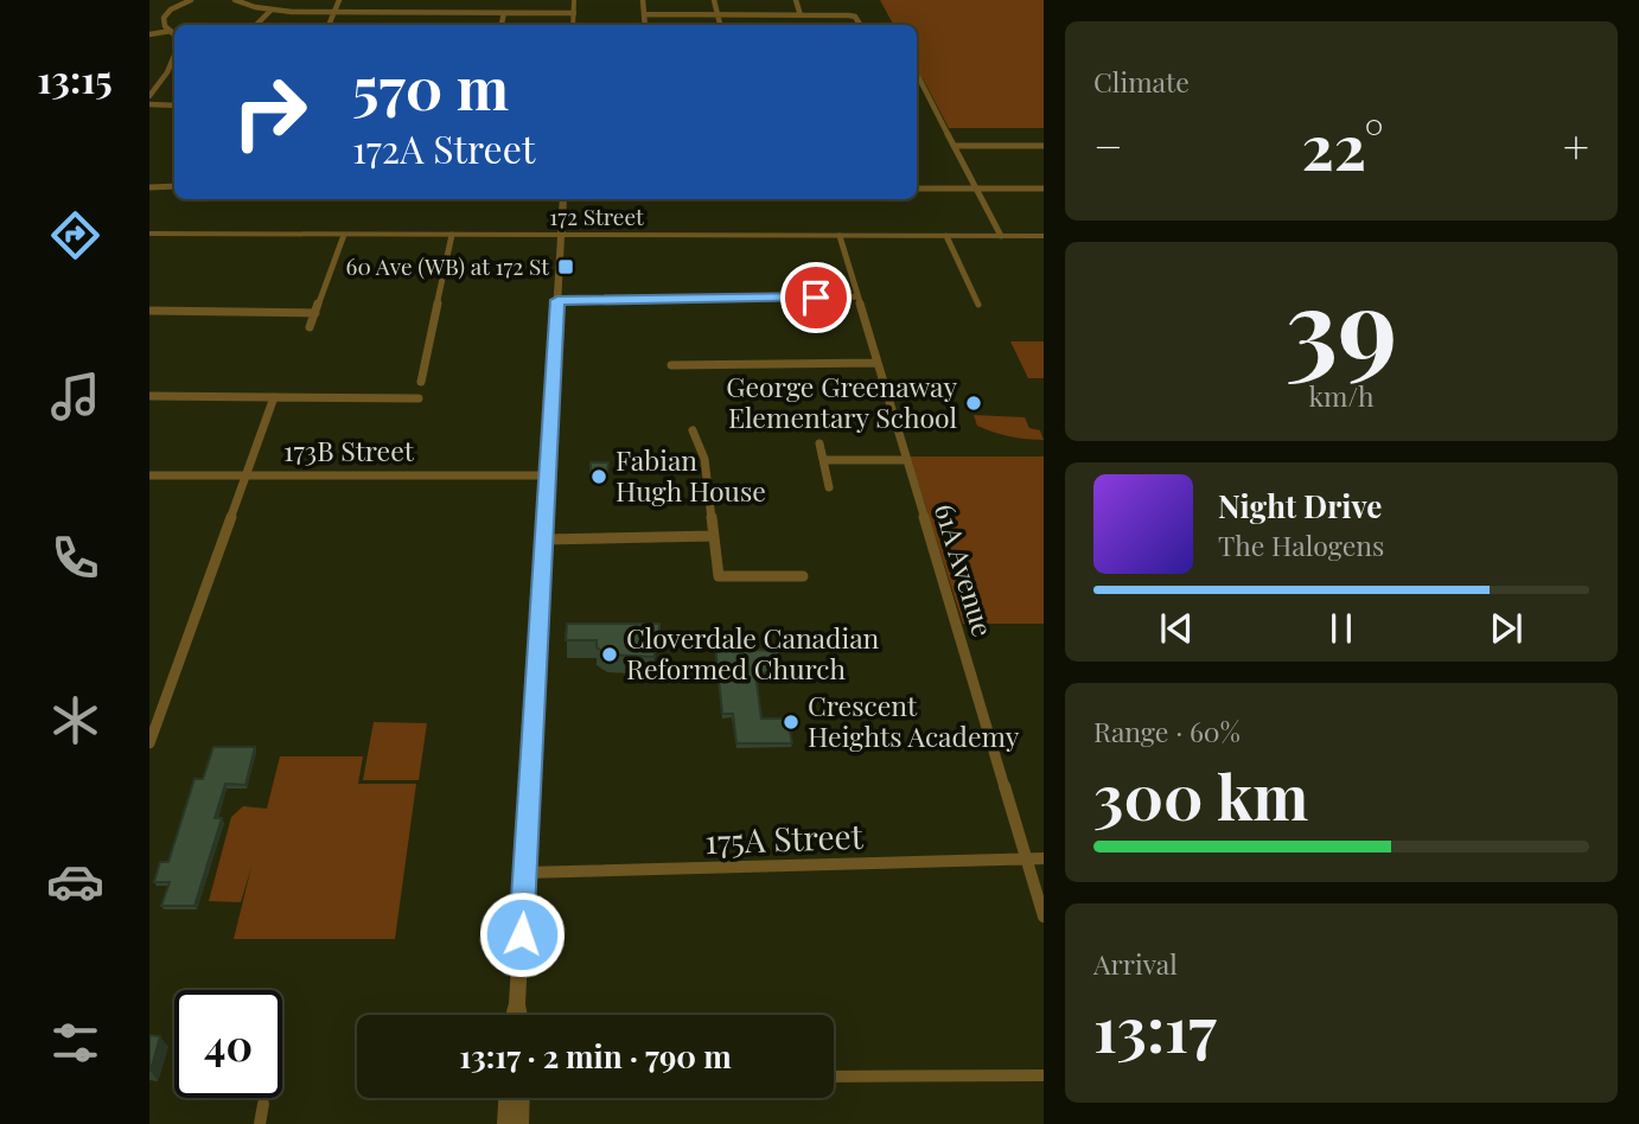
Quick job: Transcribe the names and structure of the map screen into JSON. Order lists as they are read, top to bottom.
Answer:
{
  "streets": {
    "street": [
      "172 Street",
      "173B Street",
      "61A Avenue",
      "175A Street"
    ]
  },
  "crossings": [
    ["172 Street", "61A Avenue"],
    ["61A Avenue", "175A Street"]
  ],
  "places": {
    "transit": ["60 Ave (WB) at 172 St"],
    "other": [
      "George Greenaway Elementary School",
      "Fabian Hugh House",
      "Cloverdale Canadian Reformed Church",
      "Crescent Heights Academy"
    ]
  },
  "page": {
    "tabs": "13:15",
    "tile": [
      "Climate",
      ["39", "km/h"],
      ["Range · 60%", "300 km"],
      ["Arrival", "13:17"]
    ],
    "turn": ["570 m", "172A Street"],
    "heat": ["−", "22°", "+"],
    "song": ["Night Drive", "The Halogens"],
    "limit": "40",
    "trip": "13:17 · 2 min · 790 m"
  }
}
